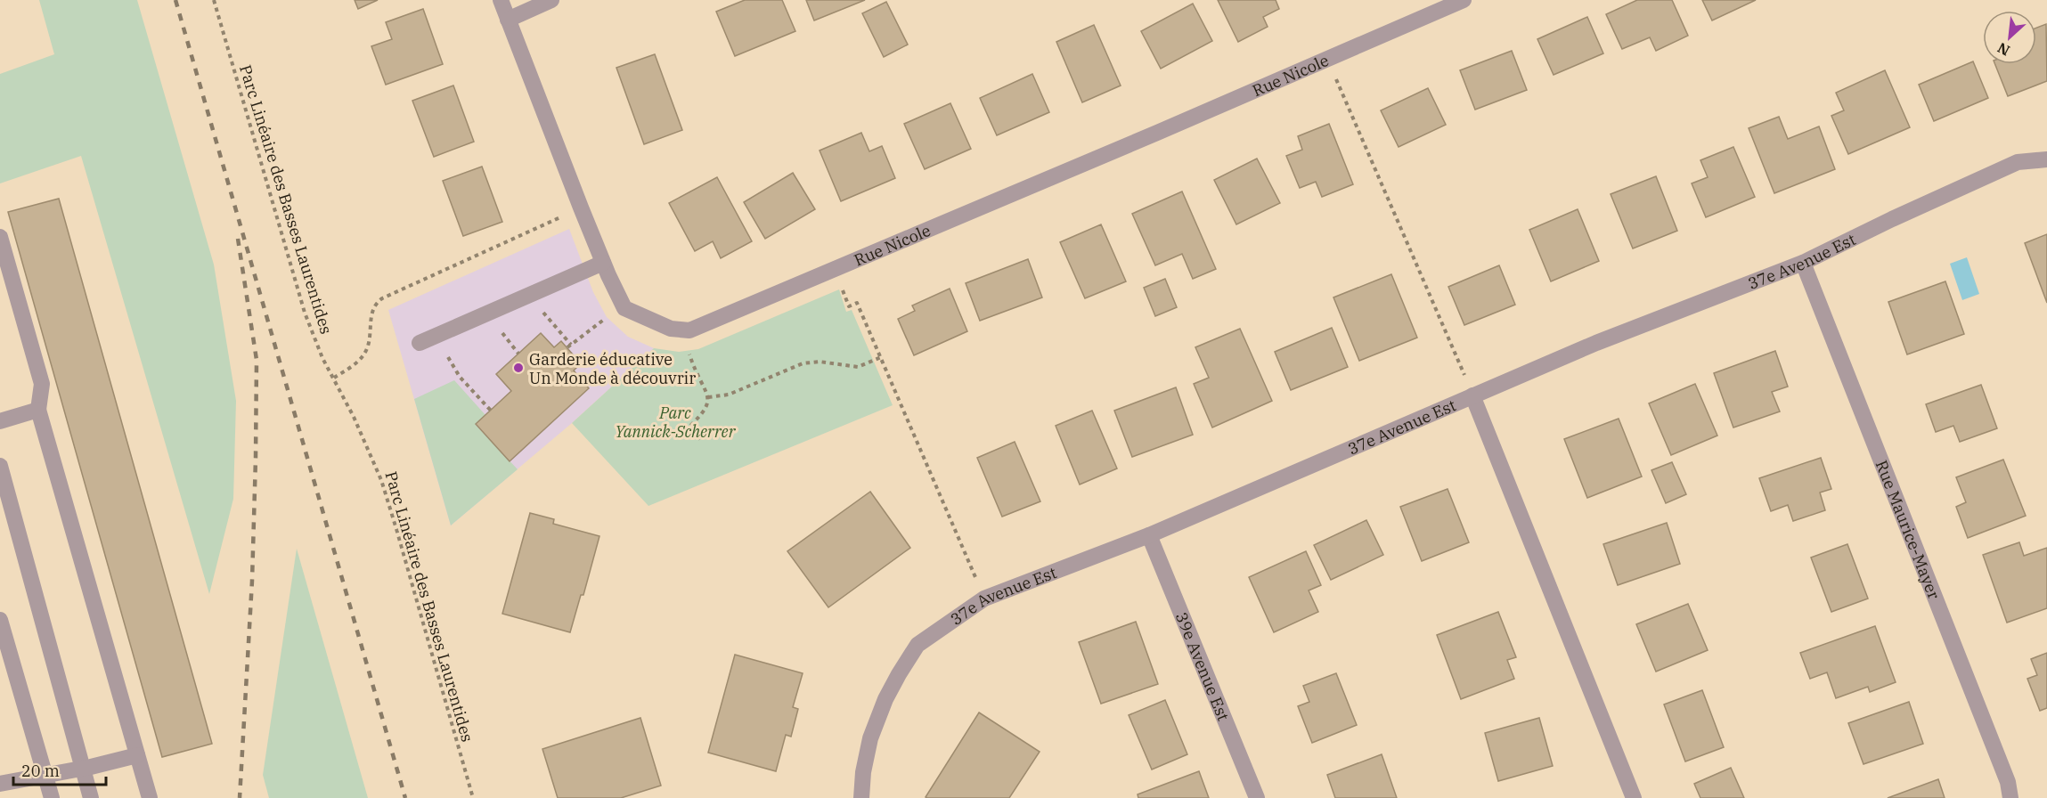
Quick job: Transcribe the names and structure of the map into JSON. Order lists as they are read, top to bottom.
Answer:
{
  "streets": {
    "street": [
      "Rue Nicole",
      "37e Avenue Est",
      "Rue Maurice-Mayer",
      "39e Avenue Est"
    ],
    "path": ["Parc Linéaire des Basses Laurentides"]
  },
  "crossings": [
    ["37e Avenue Est", "Rue Maurice-Mayer"],
    ["37e Avenue Est", "39e Avenue Est"]
  ],
  "parks": ["Parc Yannick-Scherrer"],
  "places": ["Garderie éducative Un Monde à découvrir"],
  "scale_bar": "20 m",
  "north": "bottom left"
}
